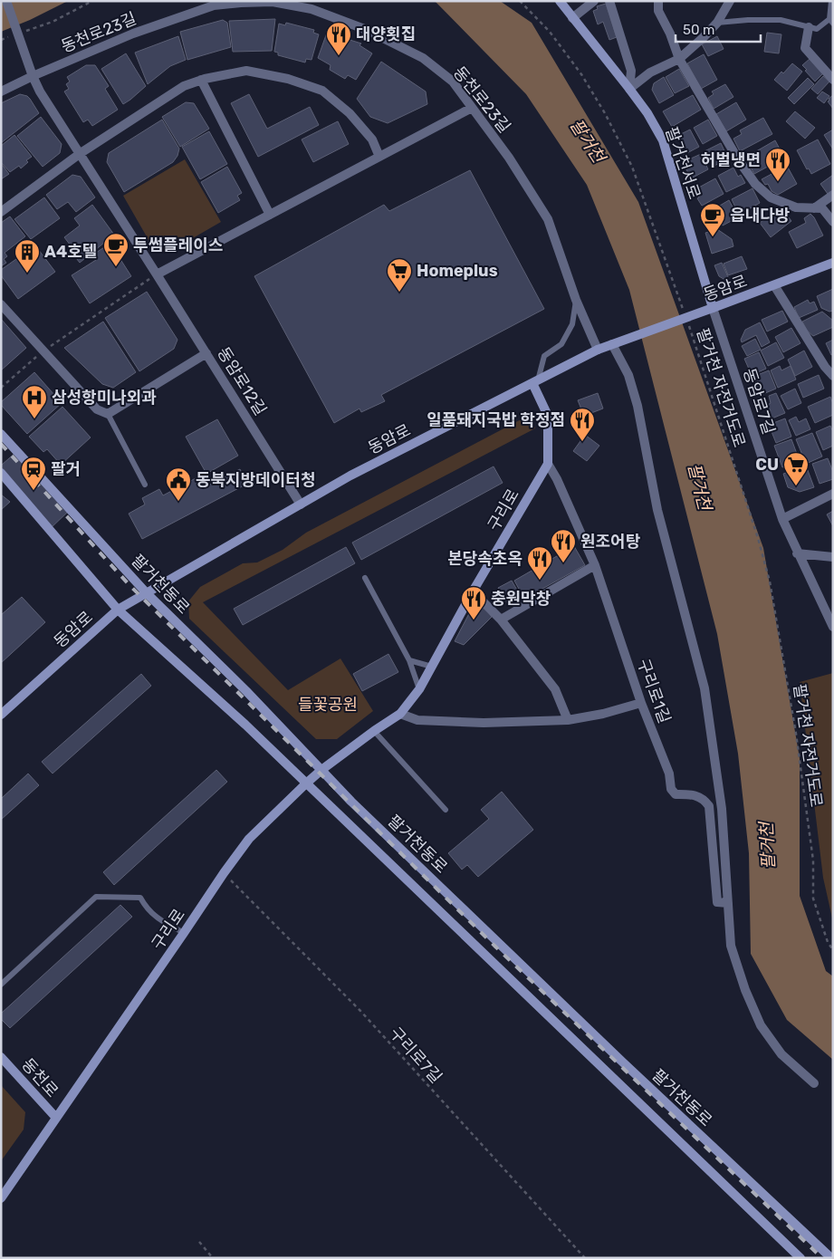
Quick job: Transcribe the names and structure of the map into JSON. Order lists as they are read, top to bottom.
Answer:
{
  "streets": {
    "street": [
      "동천로23길",
      "팔거천서로",
      "동암로",
      "동암로12길",
      "동암로7길",
      "구리로",
      "팔거천동로",
      "구리로1길",
      "동천로"
    ],
    "path": ["팔거천 자전거도로", "구리로7길"]
  },
  "crossings": [
    ["동천로23길", "동암로"],
    ["동천로23길", "동암로12길"],
    ["팔거천서로", "동암로"],
    ["팔거천서로", "동암로7길"],
    ["동암로", "동암로12길"],
    ["동암로", "동암로7길"],
    ["동암로", "팔거천동로"],
    ["구리로", "팔거천동로"],
    ["구리로", "구리로1길"],
    ["구리로", "구리로7길"],
    ["구리로", "동천로"]
  ],
  "water": ["팔거천"],
  "parks": ["들꽃공원"],
  "places": {
    "restaurant": [
      "대양횟집",
      "허벌냉면",
      "일품돼지국밥 학정점",
      "원조어탕",
      "본당속초옥",
      "충원막창"
    ],
    "cafe": ["읍내다방", "투썸플레이스"],
    "building": ["A4호텔"],
    "supermarket": ["Homeplus", "CU"],
    "hospital": ["삼성항미나외과"],
    "station": ["팔거"],
    "public building": ["동북지방데이터청"]
  },
  "scale_bar": "50 m"
}
